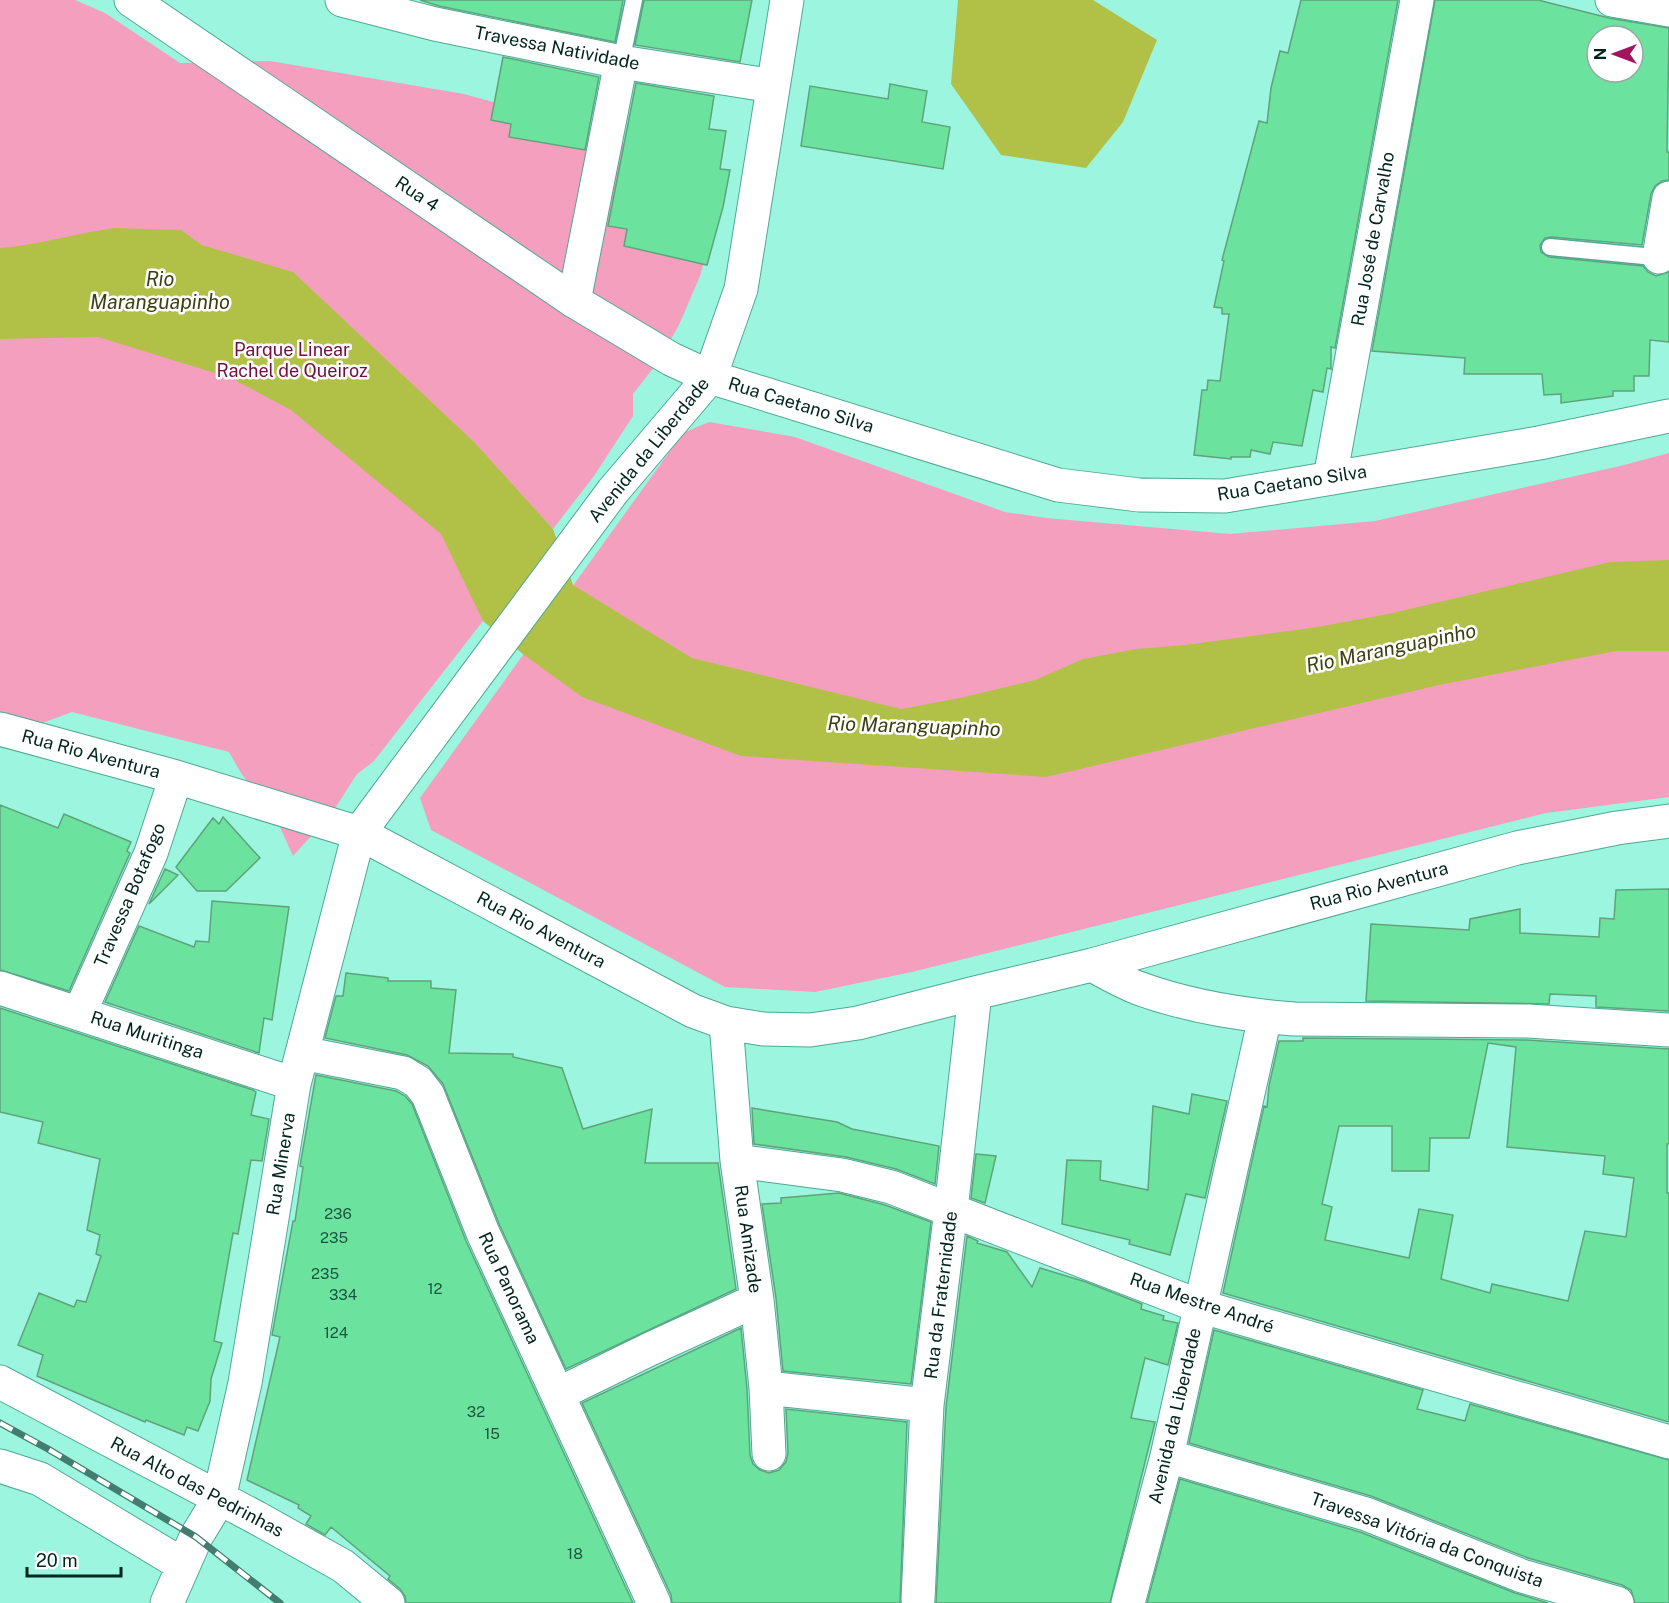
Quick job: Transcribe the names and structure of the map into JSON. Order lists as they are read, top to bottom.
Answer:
{
  "streets": {
    "street": [
      "Travessa Natividade",
      "Rua 4",
      "Rua José de Carvalho",
      "Rua Caetano Silva",
      "Avenida da Liberdade",
      "Rua Rio Aventura",
      "Travessa Botafogo",
      "Rua Muritinga",
      "Rua Minerva",
      "Rua Amizade",
      "Rua Panorama",
      "Rua da Fraternidade",
      "Rua Mestre André",
      "Rua Alto das Pedrinhas",
      "Travessa Vitória da Conquista"
    ]
  },
  "crossings": [
    ["Travessa Natividade", "Avenida da Liberdade"],
    ["Rua 4", "Rua Caetano Silva"],
    ["Rua 4", "Avenida da Liberdade"],
    ["Rua José de Carvalho", "Rua Caetano Silva"],
    ["Rua Caetano Silva", "Avenida da Liberdade"],
    ["Avenida da Liberdade", "Rua Rio Aventura"],
    ["Avenida da Liberdade", "Rua Minerva"],
    ["Avenida da Liberdade", "Rua Mestre André"],
    ["Avenida da Liberdade", "Travessa Vitória da Conquista"],
    ["Rua Rio Aventura", "Travessa Botafogo"],
    ["Rua Rio Aventura", "Rua Minerva"],
    ["Rua Rio Aventura", "Rua Amizade"],
    ["Rua Rio Aventura", "Rua da Fraternidade"],
    ["Travessa Botafogo", "Rua Muritinga"],
    ["Rua Muritinga", "Rua Minerva"],
    ["Rua Muritinga", "Rua Panorama"],
    ["Rua Minerva", "Rua Panorama"],
    ["Rua Minerva", "Rua Alto das Pedrinhas"],
    ["Rua Amizade", "Rua Mestre André"],
    ["Rua da Fraternidade", "Rua Mestre André"]
  ],
  "water": ["Rio Maranguapinho"],
  "parks": ["Parque Linear Rachel de Queiroz"],
  "house_numbers": [
    "236",
    "235",
    "235",
    "12",
    "334",
    "124",
    "32",
    "15",
    "18"
  ],
  "scale_bar": "20 m",
  "north": "left"
}
